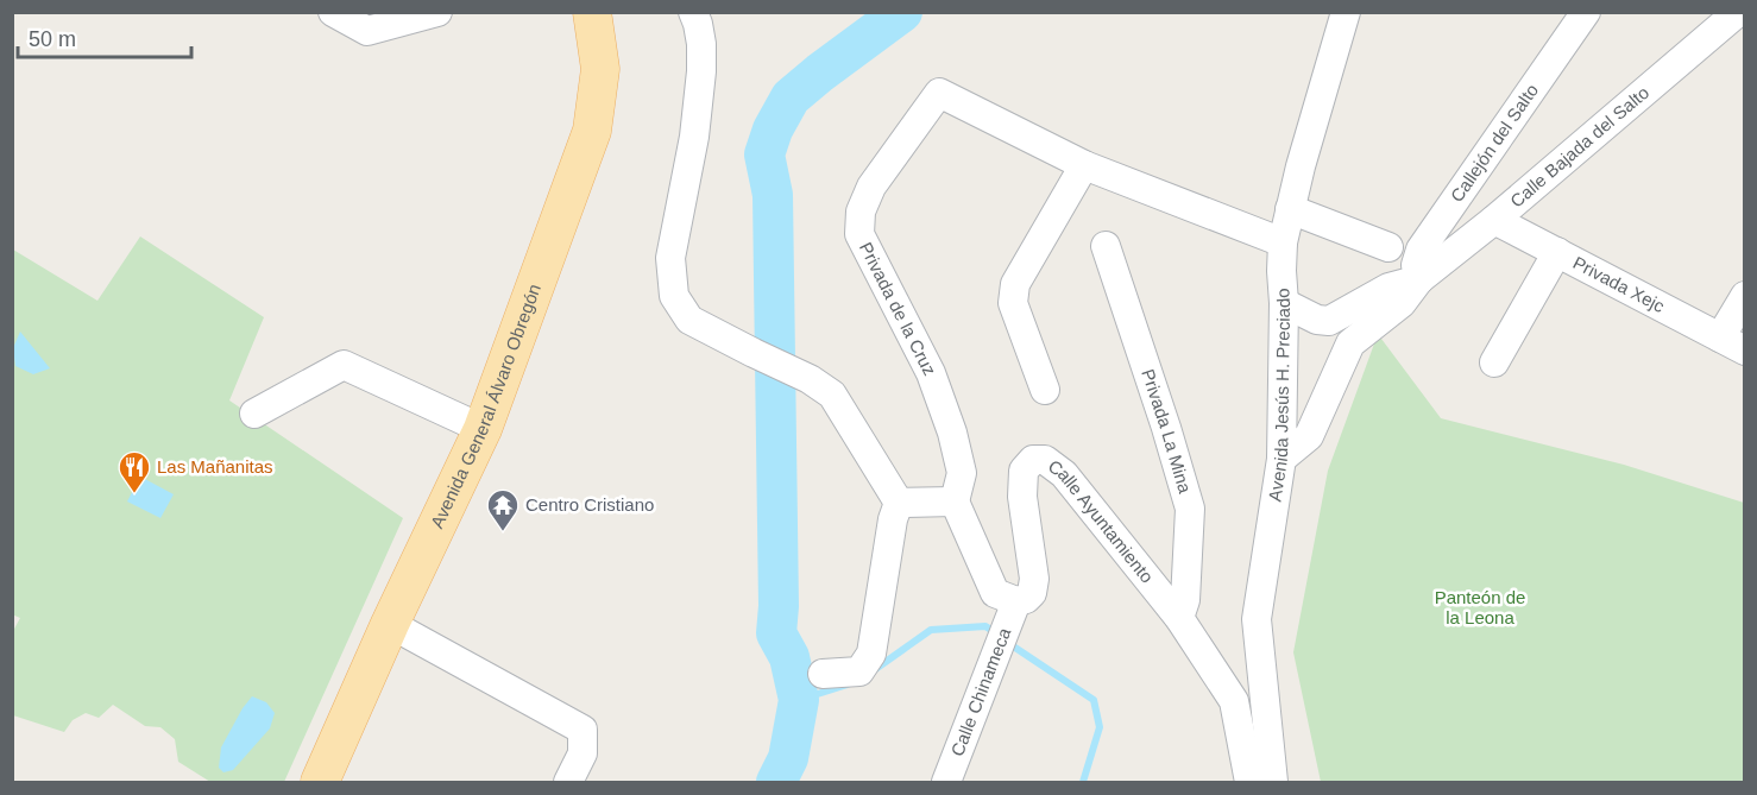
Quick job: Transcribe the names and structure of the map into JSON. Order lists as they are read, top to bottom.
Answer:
{
  "streets": {
    "main road": ["Avenida General Álvaro Obregón"],
    "street": [
      "Callejón del Salto",
      "Calle Bajada del Salto",
      "Privada Xejc",
      "Privada de la Cruz",
      "Avenida Jesús H. Preciado",
      "Privada La Mina",
      "Calle Ayuntamiento",
      "Calle Chinameca"
    ]
  },
  "crossings": [
    ["Callejón del Salto", "Calle Bajada del Salto"],
    ["Calle Bajada del Salto", "Privada Xejc"],
    ["Calle Bajada del Salto", "Avenida Jesús H. Preciado"],
    ["Privada La Mina", "Calle Ayuntamiento"],
    ["Calle Ayuntamiento", "Calle Chinameca"]
  ],
  "parks": ["Panteón de la Leona"],
  "places": {
    "restaurant": ["Las Mañanitas"],
    "temple": ["Centro Cristiano"]
  },
  "scale_bar": "50 m"
}
